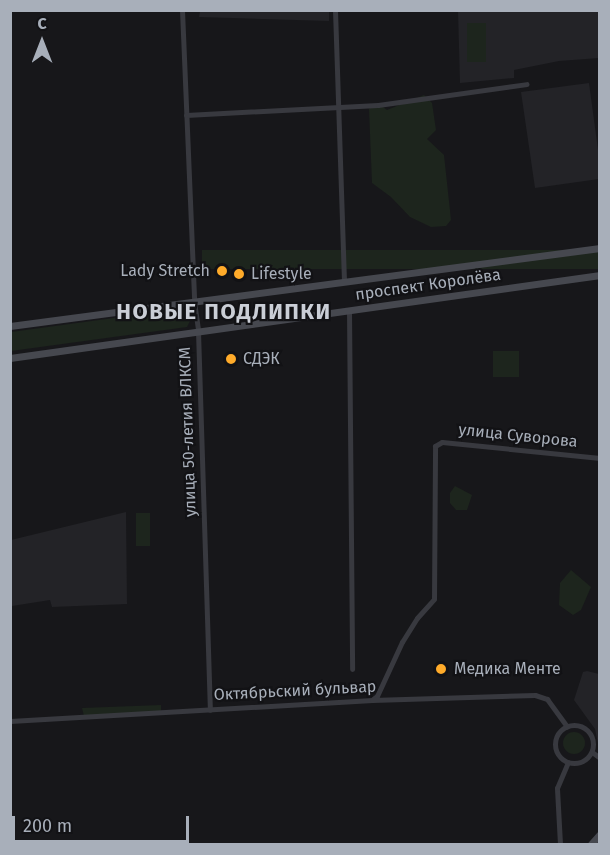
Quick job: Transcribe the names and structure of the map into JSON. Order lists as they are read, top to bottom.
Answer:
{
  "streets": {
    "main road": ["проспект Королёва"],
    "street": ["улица 50-летия ВЛКСМ", "улица Суворова", "Октябрьский бульвар"]
  },
  "crossings": [
    ["проспект Королёва", "улица 50-летия ВЛКСМ"],
    ["улица 50-летия ВЛКСМ", "Октябрьский бульвар"],
    ["улица Суворова", "Октябрьский бульвар"]
  ],
  "districts": ["НОВЫЕ ПОДЛИПКИ"],
  "places": [
    "Lady Stretch",
    "Lifestyle",
    "СДЭК",
    "Медика Менте"
  ],
  "scale_bar": "200 m",
  "north": "top"
}
